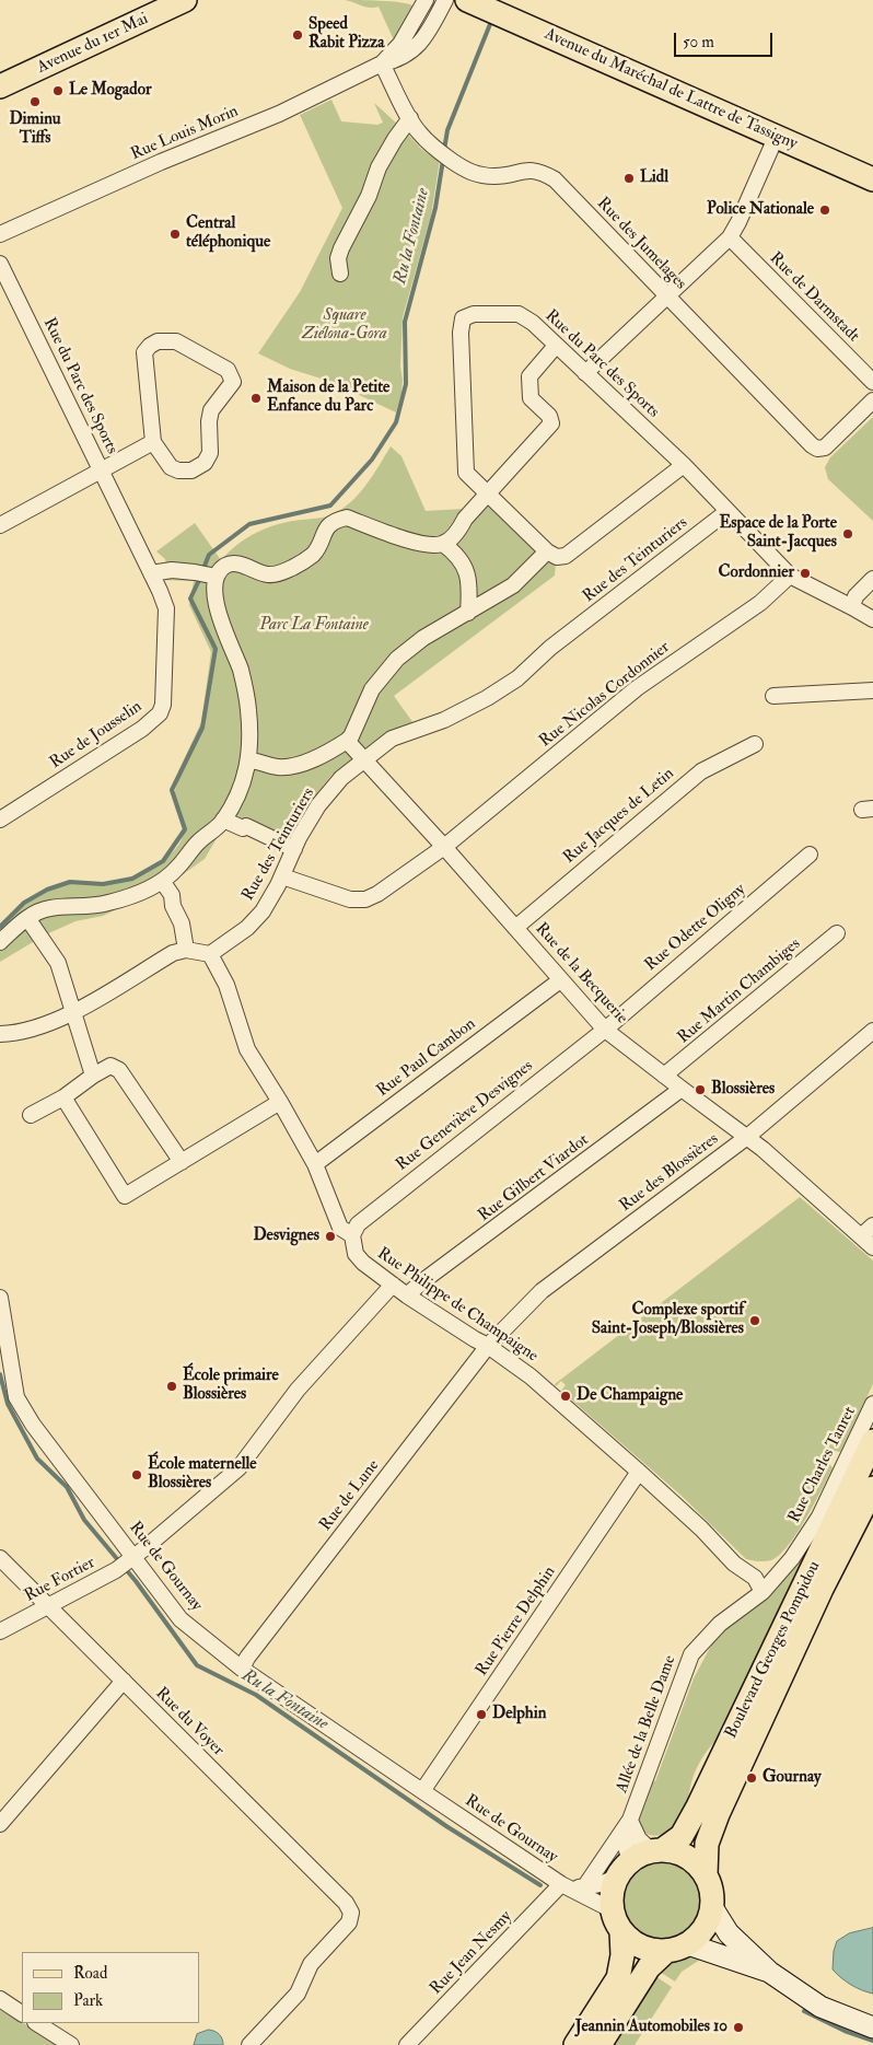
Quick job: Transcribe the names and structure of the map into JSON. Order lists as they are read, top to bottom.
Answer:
{
  "streets": {
    "main road": ["Avenue du 1er Mai", "Avenue du Maréchal de Lattre de Tassigny", "Boulevard Georges Pompidou"],
    "street": [
      "Rue Louis Morin",
      "Rue des Jumelages",
      "Rue de Darmstadt",
      "Rue du Parc des Sports",
      "Rue des Teinturiers",
      "Rue Nicolas Cordonnier",
      "Rue de Jousselin",
      "Rue Jacques de Letin",
      "Rue Odette Oligny",
      "Rue de la Becquerie",
      "Rue Martin Chambiges",
      "Rue Paul Cambon",
      "Rue Geneviève Desvignes",
      "Rue des Blossières",
      "Rue Gilbert Viardot",
      "Rue Philippe de Champaigne",
      "Rue Charles Tanret",
      "Rue de Lune",
      "Rue de Gournay",
      "Rue Fortier",
      "Rue Pierre Delphin",
      "Rue du Voyer",
      "Allée de la Belle Dame",
      "Rue Jean Nesmy"
    ]
  },
  "crossings": [
    ["Rue Louis Morin", "Rue des Jumelages"],
    ["Rue du Parc des Sports", "Rue des Teinturiers"],
    ["Rue du Parc des Sports", "Rue Nicolas Cordonnier"],
    ["Rue du Parc des Sports", "Rue de Jousselin"],
    ["Rue des Teinturiers", "Rue Nicolas Cordonnier"],
    ["Rue des Teinturiers", "Rue de la Becquerie"],
    ["Rue des Teinturiers", "Rue Philippe de Champaigne"],
    ["Rue Nicolas Cordonnier", "Rue de la Becquerie"],
    ["Rue Jacques de Letin", "Rue de la Becquerie"],
    ["Rue Odette Oligny", "Rue de la Becquerie"],
    ["Rue Odette Oligny", "Rue Geneviève Desvignes"],
    ["Rue de la Becquerie", "Rue Martin Chambiges"],
    ["Rue de la Becquerie", "Rue Paul Cambon"],
    ["Rue de la Becquerie", "Rue Geneviève Desvignes"],
    ["Rue de la Becquerie", "Rue des Blossières"],
    ["Rue de la Becquerie", "Rue Gilbert Viardot"],
    ["Rue Paul Cambon", "Rue Philippe de Champaigne"],
    ["Rue Geneviève Desvignes", "Rue Philippe de Champaigne"],
    ["Rue des Blossières", "Rue Philippe de Champaigne"],
    ["Rue des Blossières", "Rue de Lune"],
    ["Rue Gilbert Viardot", "Rue Philippe de Champaigne"],
    ["Rue Philippe de Champaigne", "Rue Charles Tanret"],
    ["Rue Philippe de Champaigne", "Rue de Lune"],
    ["Rue Philippe de Champaigne", "Rue Fortier"],
    ["Rue Philippe de Champaigne", "Rue Pierre Delphin"],
    ["Rue Philippe de Champaigne", "Allée de la Belle Dame"],
    ["Rue Charles Tanret", "Allée de la Belle Dame"],
    ["Rue de Lune", "Rue de Gournay"],
    ["Rue de Gournay", "Rue Fortier"],
    ["Rue de Gournay", "Rue Pierre Delphin"],
    ["Rue de Gournay", "Boulevard Georges Pompidou"],
    ["Rue de Gournay", "Rue Jean Nesmy"],
    ["Rue Fortier", "Rue du Voyer"]
  ],
  "water": ["Ru la Fontaine"],
  "parks": ["Square Ziélona-Gora", "Parc La Fontaine"],
  "places": [
    "Speed Rabit Pizza",
    "Le Mogador",
    "Diminu Tiffs",
    "Lidl",
    "Police Nationale",
    "Central téléphonique",
    "Maison de la Petite Enfance du Parc",
    "Espace de la Porte Saint-Jacques",
    "Cordonnier",
    "Blossières",
    "Desvignes",
    "Complexe sportif Saint-Joseph/Blossières",
    "École primaire Blossières",
    "De Champaigne",
    "École maternelle Blossières",
    "Delphin",
    "Gournay",
    "Jeannin Automobiles 10"
  ],
  "legend": ["Road", "Park"],
  "scale_bar": "50 m"
}
